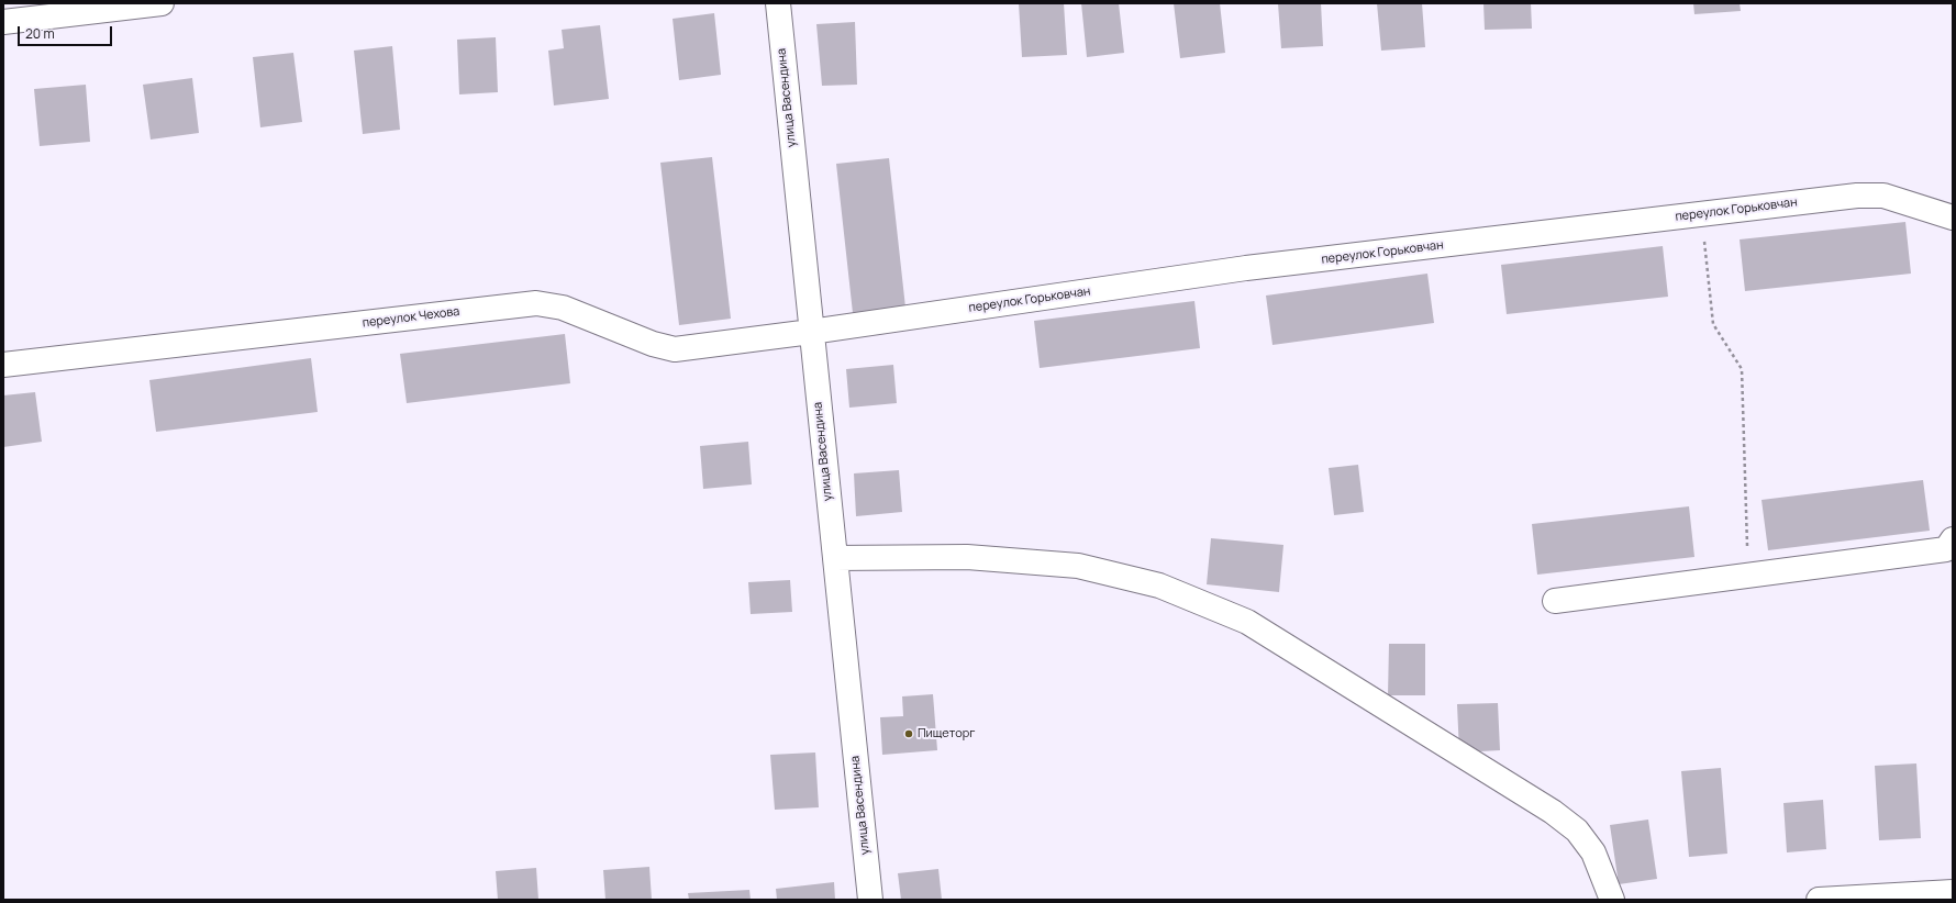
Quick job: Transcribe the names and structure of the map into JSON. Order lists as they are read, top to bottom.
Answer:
{
  "streets": {
    "street": ["улица Васендина", "переулок Горьковчан", "переулок Чехова"]
  },
  "crossings": [
    ["улица Васендина", "переулок Горьковчан"],
    ["улица Васендина", "переулок Чехова"],
    ["переулок Горьковчан", "переулок Чехова"]
  ],
  "places": ["Пищеторг"],
  "scale_bar": "20 m"
}
